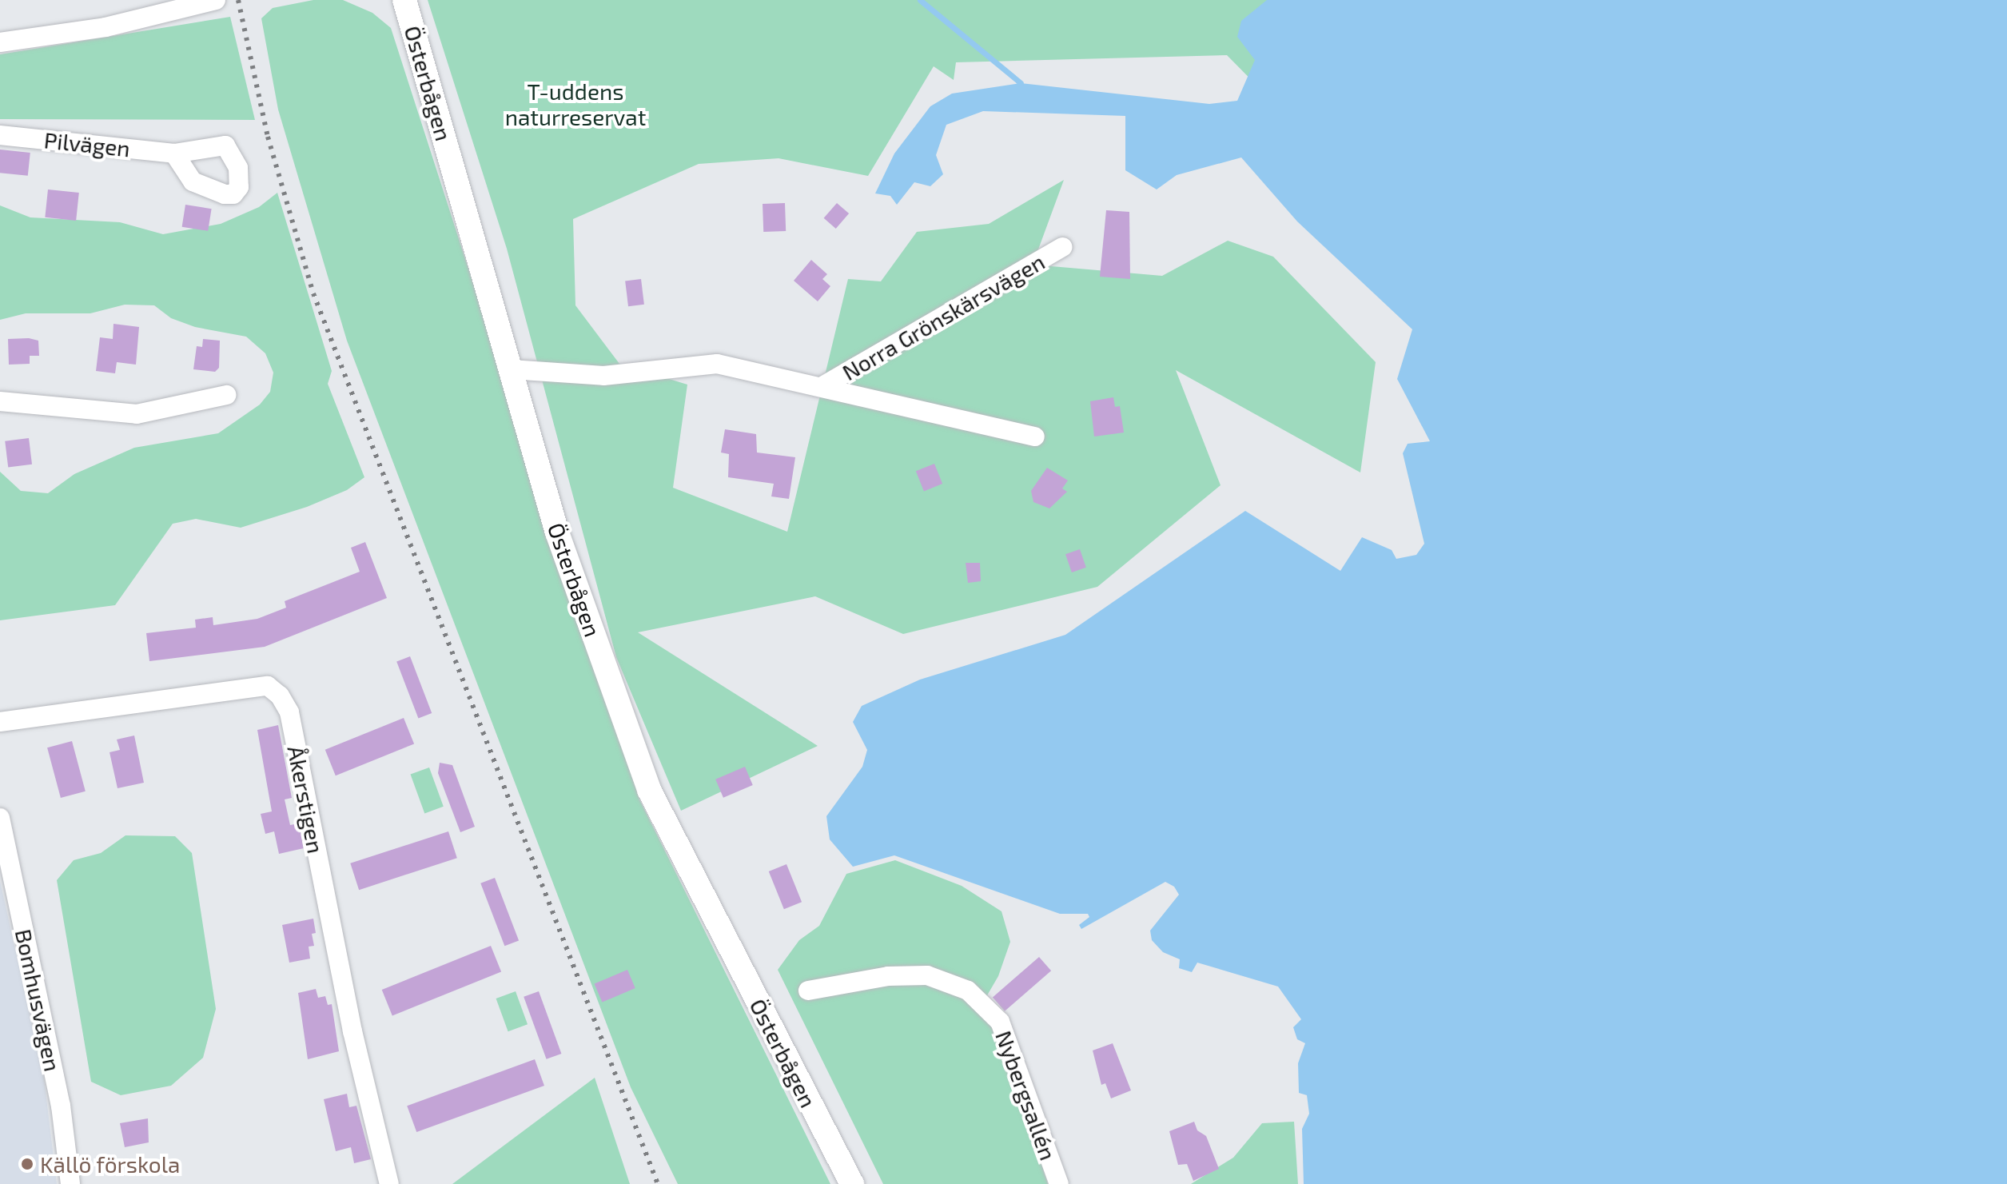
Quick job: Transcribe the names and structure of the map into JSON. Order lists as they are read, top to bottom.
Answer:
{
  "streets": {
    "main road": ["Österbågen"],
    "street": [
      "Pilvägen",
      "Norra Grönskärsvägen",
      "Åkerstigen",
      "Bomhusvägen",
      "Nybergsallén"
    ]
  },
  "crossings": [
    ["Österbågen", "Norra Grönskärsvägen"]
  ],
  "parks": ["T-uddens naturreservat"],
  "places": ["Källö förskola"]
}
